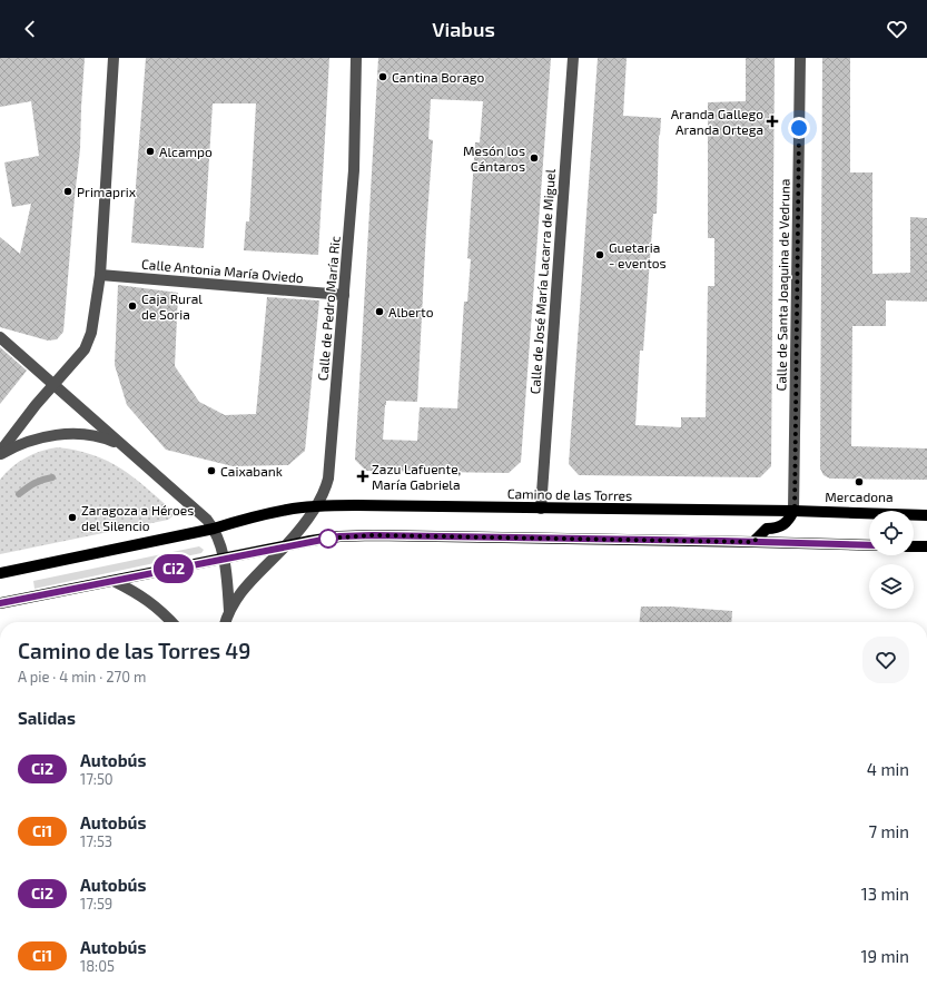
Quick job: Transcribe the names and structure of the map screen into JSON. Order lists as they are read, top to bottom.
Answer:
{
  "streets": {
    "main road": ["Camino de las Torres"],
    "street": [
      "Calle Antonia María Oviedo",
      "Calle de José María Lacarra de Miguel",
      "Calle de Santa Joaquina de Vedruna",
      "Calle de Pedro María Ric"
    ]
  },
  "crossings": [
    ["Calle Antonia María Oviedo", "Calle de Pedro María Ric"],
    ["Calle de José María Lacarra de Miguel", "Camino de las Torres"],
    ["Calle de Santa Joaquina de Vedruna", "Camino de las Torres"],
    ["Calle de Pedro María Ric", "Camino de las Torres"]
  ],
  "places": {
    "other": [
      "Cantina Borago",
      "Alcampo",
      "Mesón los Cántaros",
      "Primaprix",
      "Guetaria - eventos",
      "Caja Rural de Soria",
      "Alberto",
      "Caixabank",
      "Mercadona",
      "Zaragoza a Héroes del Silencio"
    ],
    "health": ["Aranda Gallego Aranda Ortega", "Zazu Lafuente, María Gabriela"]
  },
  "lines": ["bus line Ci2"],
  "page": {
    "header": "Viabus",
    "on_map": "Ci2",
    "heading": [
      ["Camino de las Torres 49", "A pie · 4 min · 270 m"],
      "Salidas"
    ],
    "list": [
      {
        "mark": "Ci2",
        "name": "Autobús",
        "note": "17:50",
        "value": "4 min"
      },
      {
        "mark": "Ci1",
        "name": "Autobús",
        "note": "17:53",
        "value": "7 min"
      },
      {
        "mark": "Ci2",
        "name": "Autobús",
        "note": "17:59",
        "value": "13 min"
      },
      {
        "mark": "Ci1",
        "name": "Autobús",
        "note": "18:05",
        "value": "19 min"
      }
    ]
  }
}
